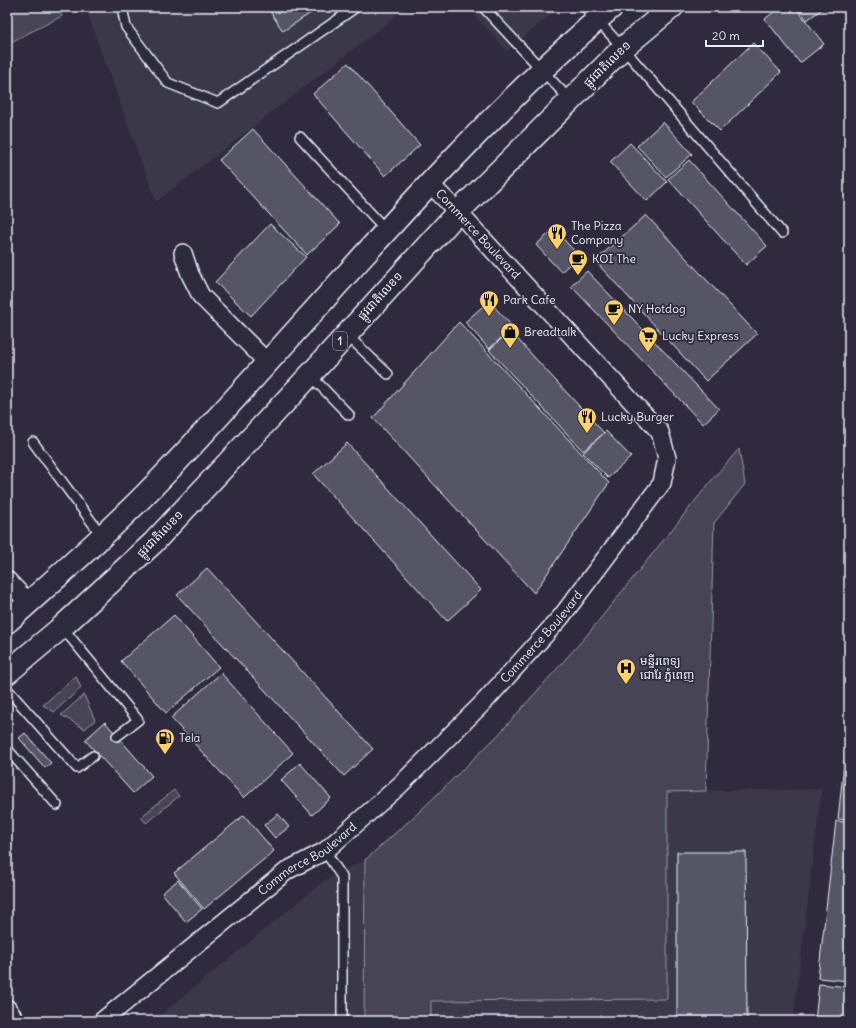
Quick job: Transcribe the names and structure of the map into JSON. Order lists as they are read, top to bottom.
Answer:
{
  "streets": {
    "highway": ["ផ្លូវជាតិលេខ១", "1"],
    "street": ["Commerce Boulevard"]
  },
  "crossings": [
    ["ផ្លូវជាតិលេខ១", "Commerce Boulevard"]
  ],
  "places": {
    "restaurant": ["The Pizza Company", "Park Cafe", "Lucky Burger"],
    "cafe": ["KOI The", "NY Hotdog"],
    "shop": ["Breadtalk"],
    "supermarket": ["Lucky Express"],
    "hospital": ["មន្ទីរពេទ្យ ជោរែ ភ្នំពេញ"],
    "fuel station": ["Tela"]
  },
  "scale_bar": "20 m"
}
